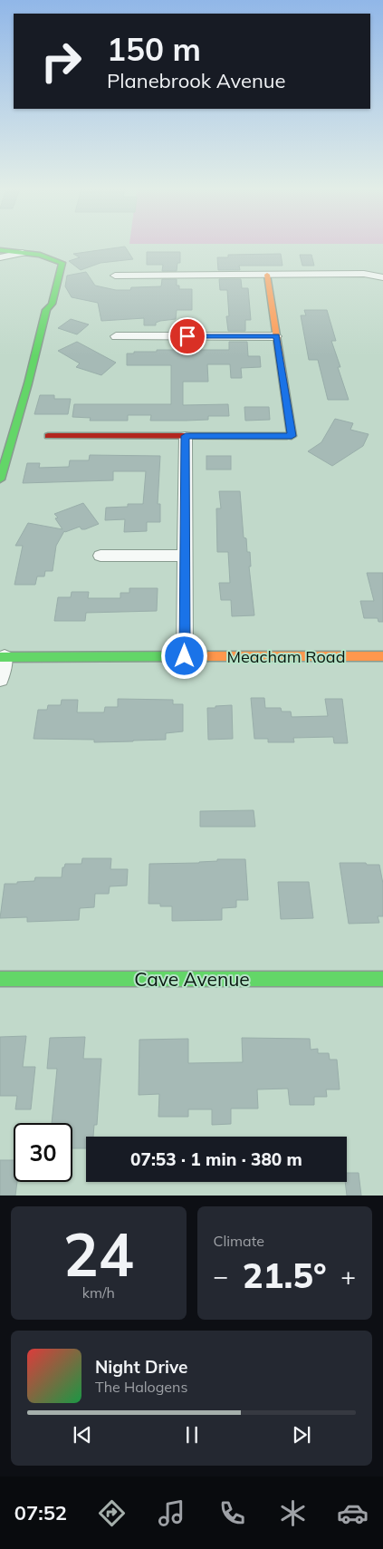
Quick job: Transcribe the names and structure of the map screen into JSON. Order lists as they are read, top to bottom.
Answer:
{
  "streets": {
    "street": ["Meacham Road", "Cave Avenue"]
  },
  "page": {
    "turn": ["150 m", "Planebrook Avenue"],
    "limit": "30",
    "trip": "07:53 · 1 min · 380 m",
    "tile": [
      ["24", "km/h"],
      "Climate"
    ],
    "heat": ["−", "21.5°", "+"],
    "song": ["Night Drive", "The Halogens"],
    "tabs": "07:52"
  }
}
